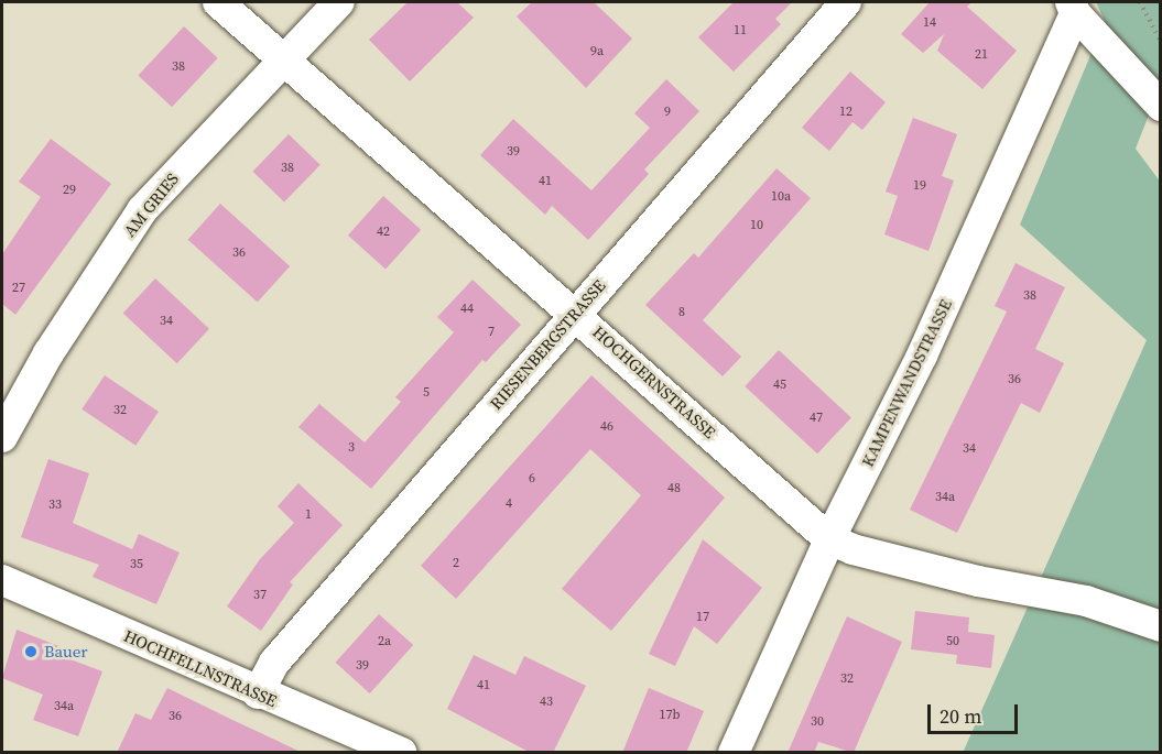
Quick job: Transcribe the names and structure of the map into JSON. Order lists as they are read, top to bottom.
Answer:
{
  "streets": {
    "street": [
      "AM GRIES",
      "RIESENBERGSTRASSE",
      "HOCHGERNSTRASSE",
      "KAMPENWANDSTRASSE",
      "HOCHFELLNSTRASSE"
    ]
  },
  "crossings": [
    ["AM GRIES", "HOCHGERNSTRASSE"],
    ["RIESENBERGSTRASSE", "HOCHGERNSTRASSE"],
    ["RIESENBERGSTRASSE", "HOCHFELLNSTRASSE"],
    ["HOCHGERNSTRASSE", "KAMPENWANDSTRASSE"]
  ],
  "places": ["Bauer"],
  "house_numbers": [
    "14",
    "11",
    "9a",
    "21",
    "38",
    "9",
    "12",
    "39",
    "38",
    "41",
    "19",
    "29",
    "10a",
    "10",
    "42",
    "36",
    "27",
    "38",
    "44",
    "8",
    "34",
    "7",
    "36",
    "45",
    "5",
    "32",
    "47",
    "46",
    "3",
    "34",
    "6",
    "48",
    "34a",
    "4",
    "33",
    "1",
    "2",
    "35",
    "37",
    "17",
    "2a",
    "50",
    "39",
    "32",
    "41",
    "43",
    "34a",
    "17b",
    "36",
    "30"
  ],
  "scale_bar": "20 m"
}
